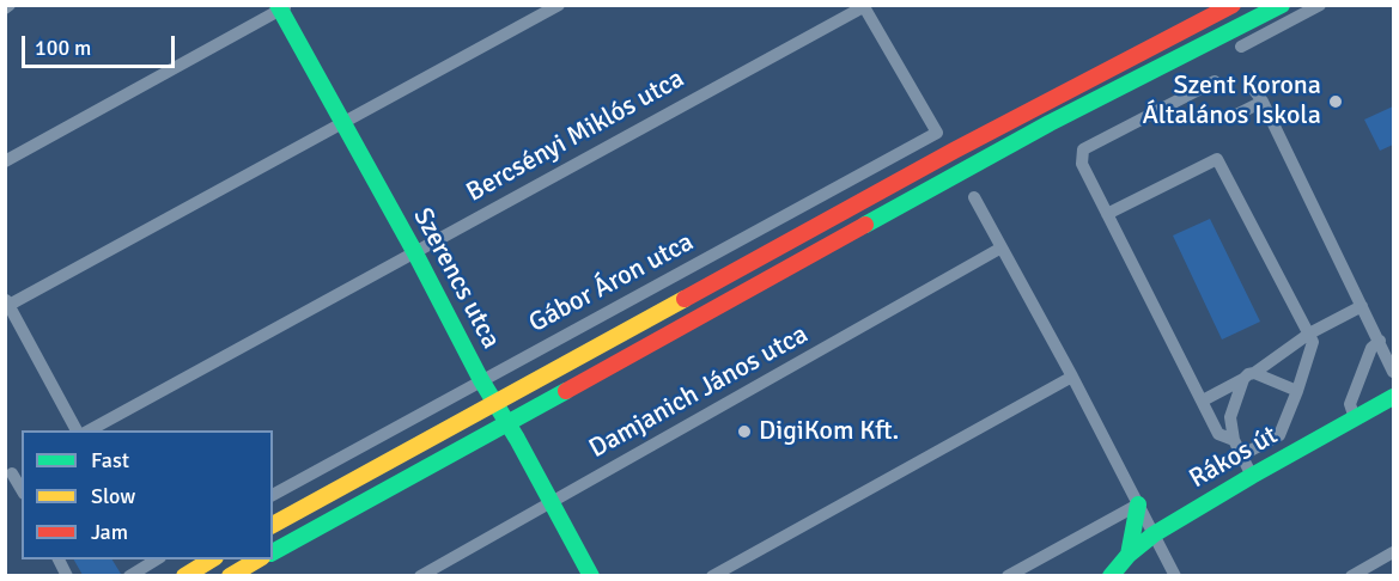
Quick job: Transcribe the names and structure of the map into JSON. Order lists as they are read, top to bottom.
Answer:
{
  "streets": {
    "main road": ["Szerencs utca", "Rákos út"],
    "street": ["Bercsényi Miklós utca", "Gábor Áron utca", "Damjanich János utca"]
  },
  "crossings": [
    ["Bercsényi Miklós utca", "Szerencs utca"],
    ["Bercsényi Miklós utca", "Gábor Áron utca"],
    ["Szerencs utca", "Gábor Áron utca"],
    ["Szerencs utca", "Damjanich János utca"]
  ],
  "places": ["Szent Korona Általános Iskola", "DigiKom Kft."],
  "legend": ["Fast", "Slow", "Jam"],
  "scale_bar": "100 m"
}
